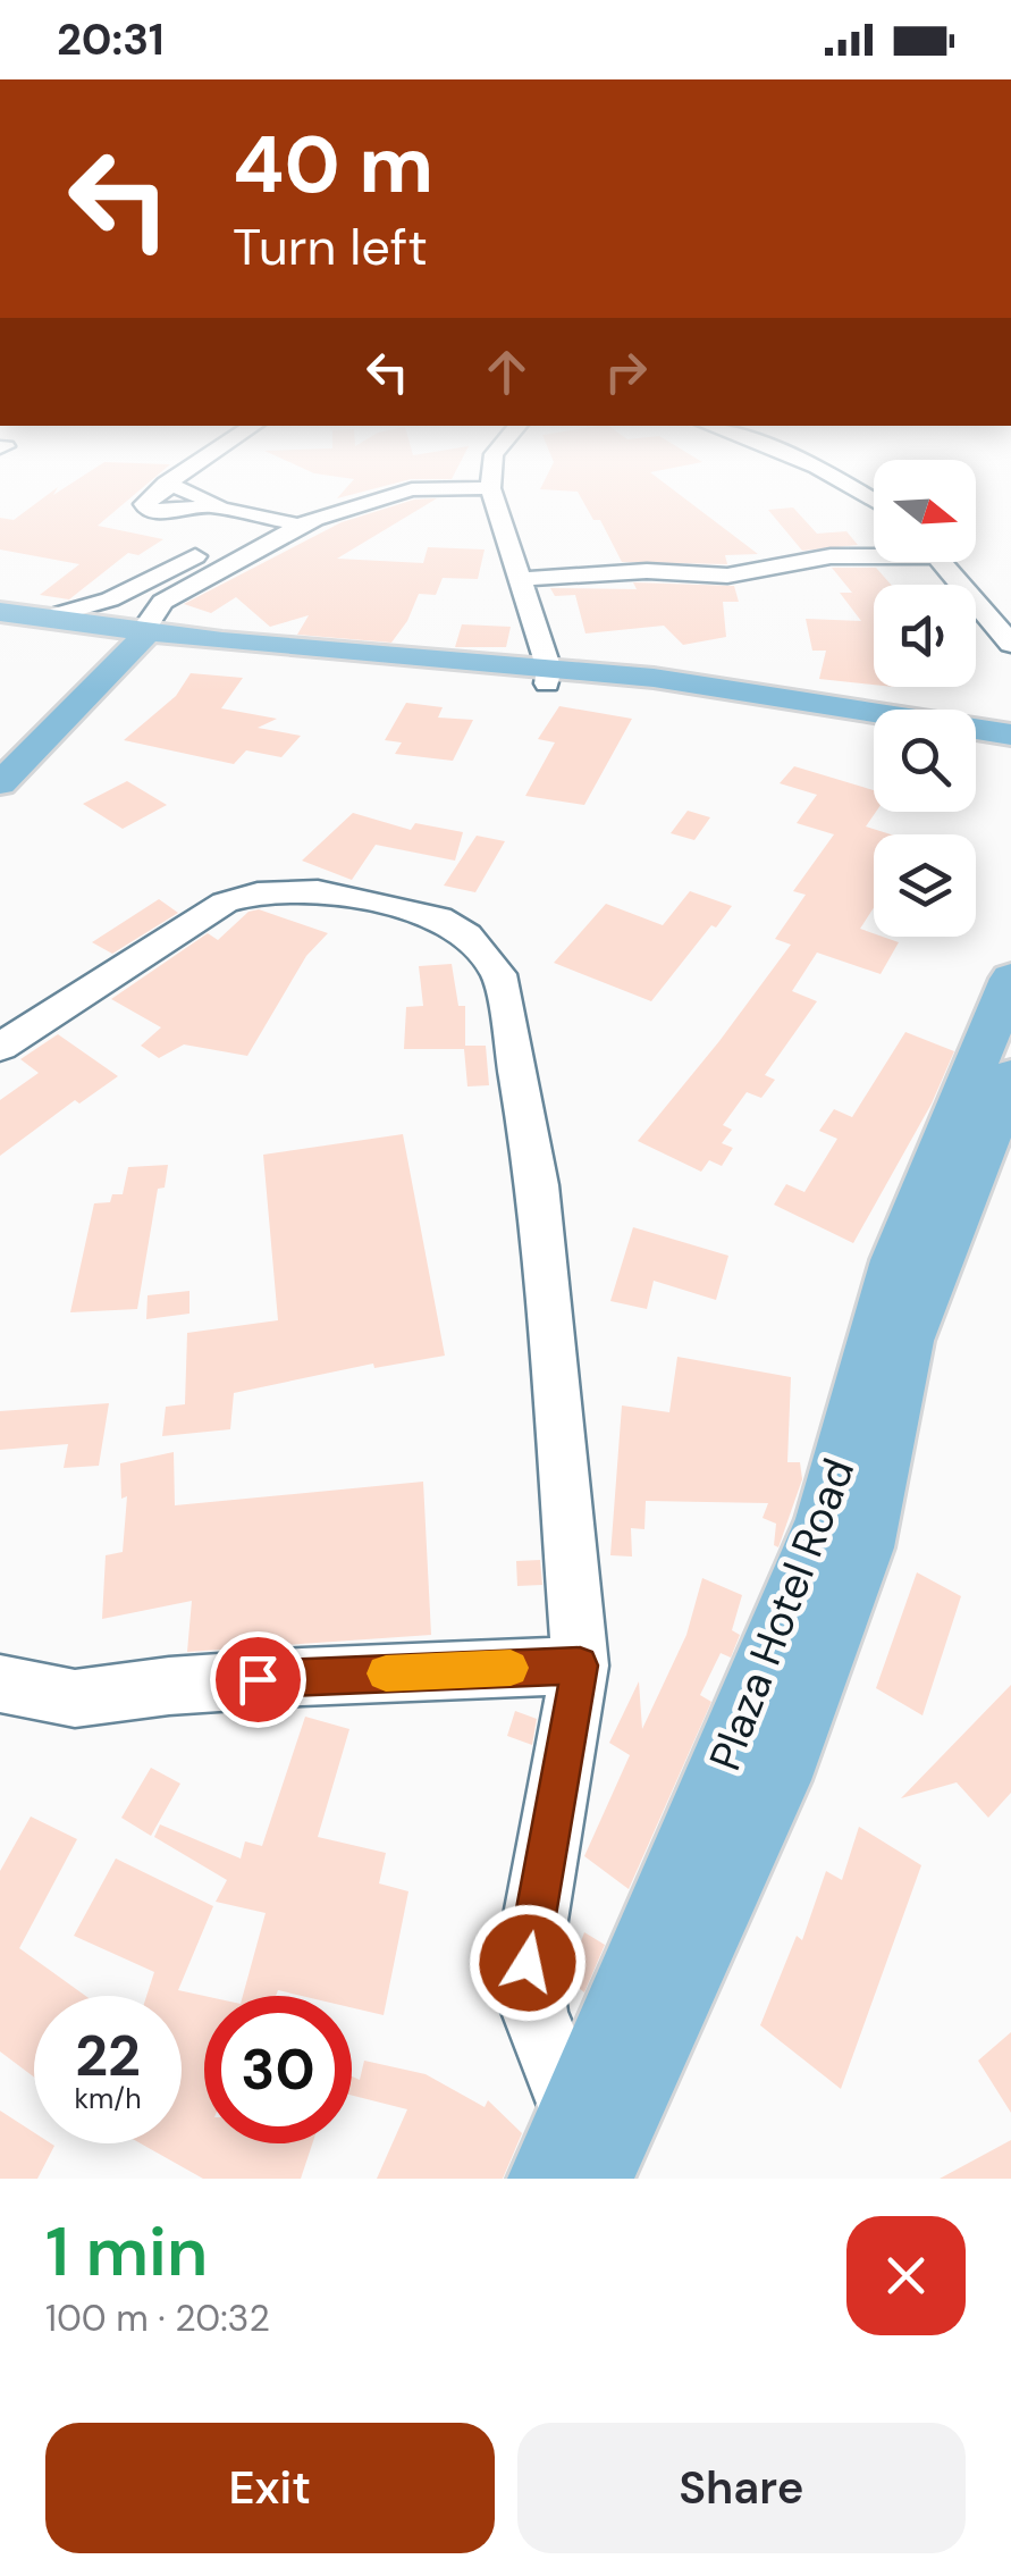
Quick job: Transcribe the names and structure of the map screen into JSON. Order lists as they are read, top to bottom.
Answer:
{
  "streets": {
    "main road": ["Plaza Hotel Road"]
  },
  "north": "right",
  "page": {
    "status": "20:31",
    "turn": ["40 m", "Turn left"],
    "speed": "22 km/h",
    "limit": "30",
    "heading": ["1 min", "100 m · 20:32"],
    "buttons": ["Exit", "Share"]
  }
}
